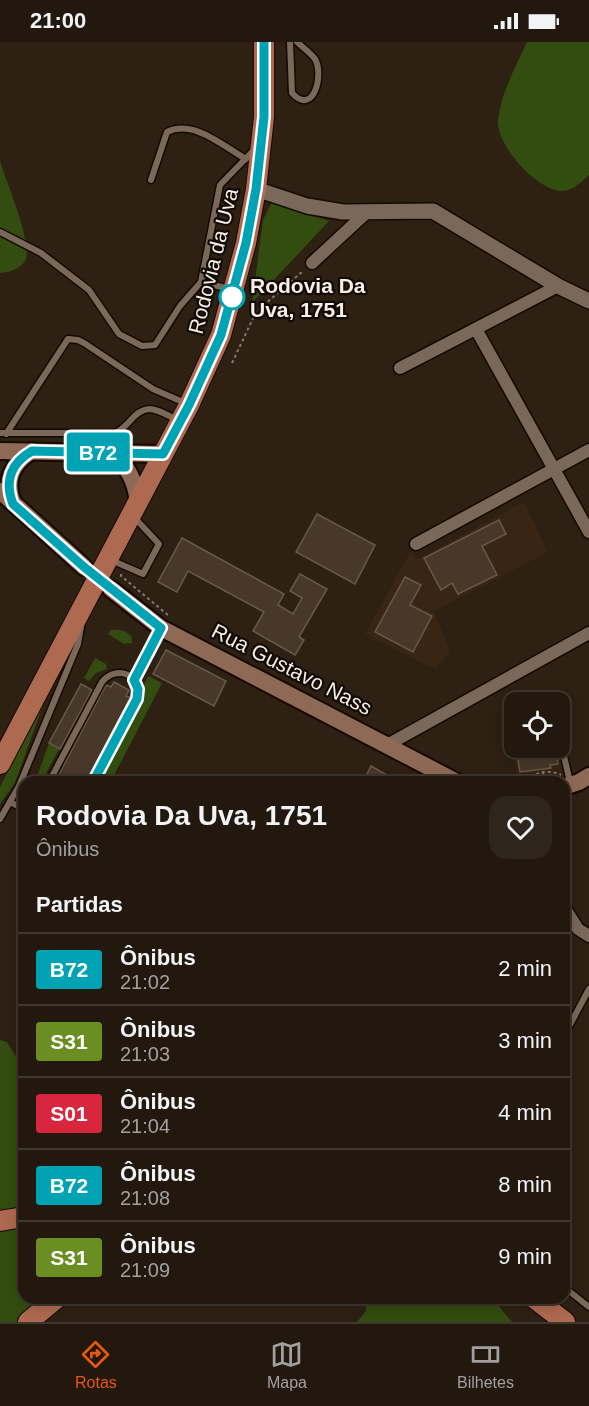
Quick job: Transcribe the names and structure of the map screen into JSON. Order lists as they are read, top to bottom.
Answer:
{
  "streets": {
    "highway": ["Rodovia da Uva"],
    "main road": ["Rua Gustavo Nass"]
  },
  "places": ["Rodovia Da Uva, 1751"],
  "lines": ["bus line B72"],
  "page": {
    "status": "21:00",
    "on_map": "B72",
    "heading": [
      ["Rodovia Da Uva, 1751", "Ônibus"],
      "Partidas"
    ],
    "list": [
      {
        "mark": "B72",
        "name": "Ônibus",
        "note": "21:02",
        "value": "2 min"
      },
      {
        "mark": "S31",
        "name": "Ônibus",
        "note": "21:03",
        "value": "3 min"
      },
      {
        "mark": "S01",
        "name": "Ônibus",
        "note": "21:04",
        "value": "4 min"
      },
      {
        "mark": "B72",
        "name": "Ônibus",
        "note": "21:08",
        "value": "8 min"
      },
      {
        "mark": "S31",
        "name": "Ônibus",
        "note": "21:09",
        "value": "9 min"
      }
    ],
    "tabs": ["Rotas", "Mapa", "Bilhetes"]
  }
}
